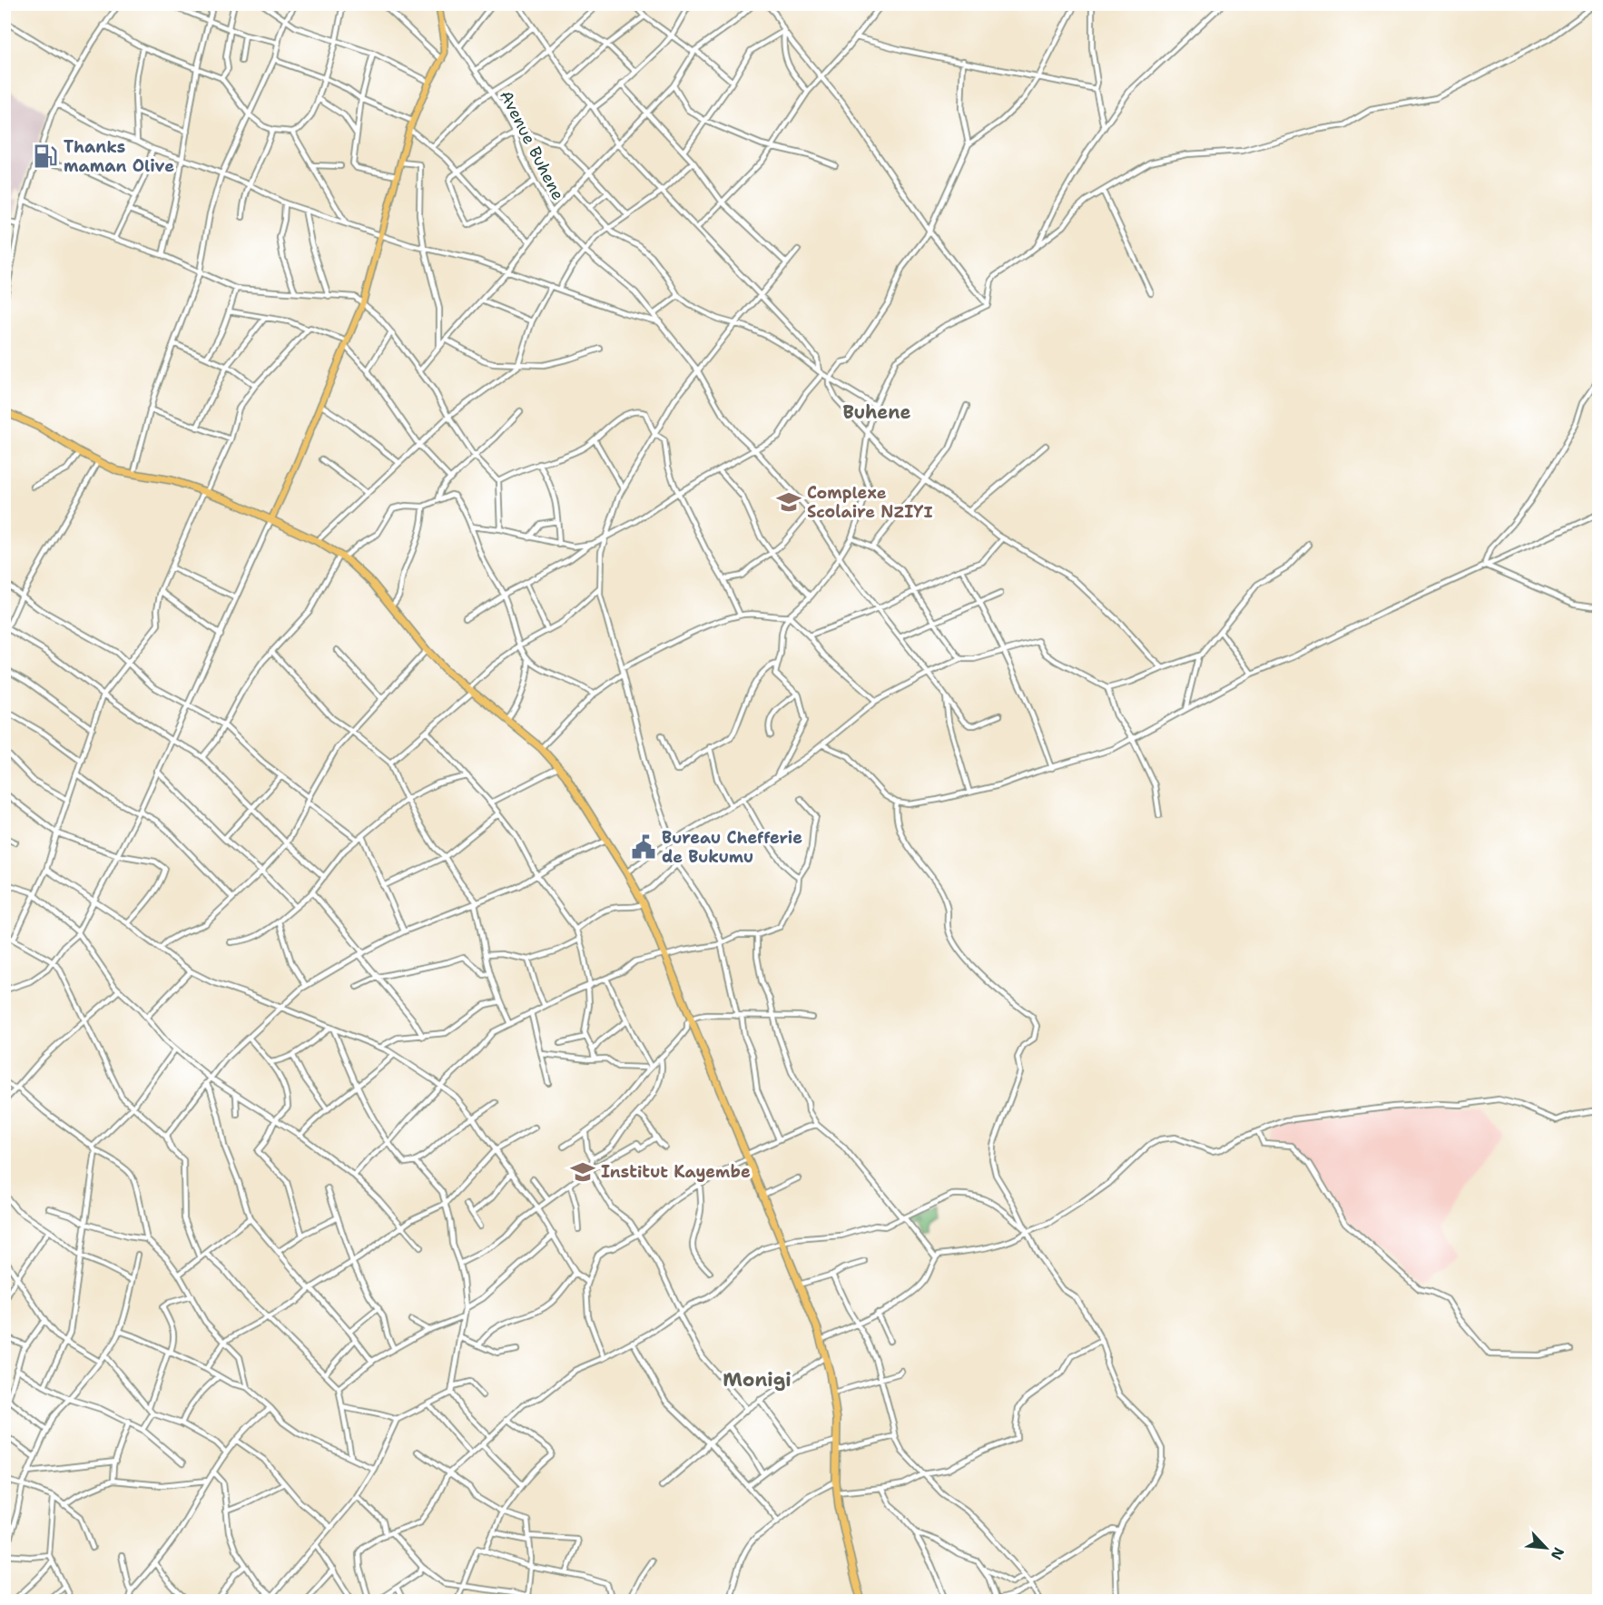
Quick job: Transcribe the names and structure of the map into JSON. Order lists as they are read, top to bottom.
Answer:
{
  "streets": {
    "street": ["Avenue Buhene"]
  },
  "districts": ["Buhene", "Monigi"],
  "places": {
    "fuel station": ["Thanks maman Olive"],
    "school or university": ["Complexe Scolaire NZIYI", "Institut Kayembe"],
    "public building": ["Bureau Chefferie de Bukumu"]
  },
  "north": "bottom right"
}
